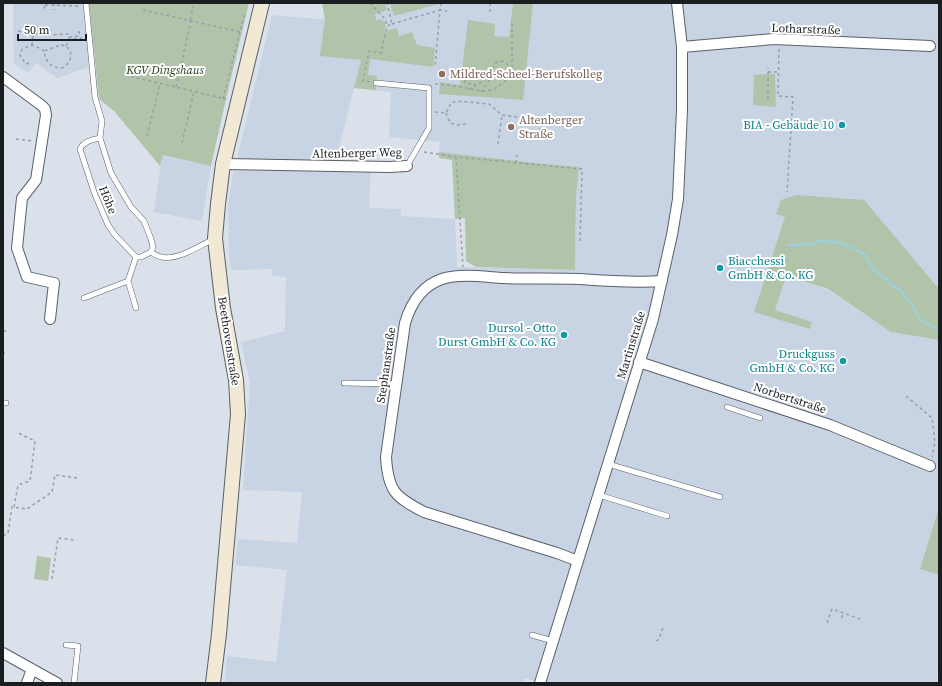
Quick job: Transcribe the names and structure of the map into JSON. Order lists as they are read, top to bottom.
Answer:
{
  "streets": {
    "main road": ["Beethovenstraße"],
    "street": [
      "Lotharstraße",
      "Altenberger Weg",
      "Martinstraße",
      "Stephanstraße",
      "Norbertstraße"
    ],
    "lane": ["Höhe"]
  },
  "crossings": [
    ["Lotharstraße", "Martinstraße"],
    ["Altenberger Weg", "Beethovenstraße"],
    ["Martinstraße", "Stephanstraße"],
    ["Martinstraße", "Norbertstraße"]
  ],
  "parks": ["KGV Dingshaus"],
  "places": [
    "Mildred-Scheel-Berufskolleg",
    "BIA - Gebäude 10",
    "Altenberger Straße",
    "Biacchessi GmbH & Co. KG",
    "Dursol - Otto Durst GmbH & Co. KG",
    "Druckguss GmbH & Co. KG"
  ],
  "scale_bar": "50 m"
}
